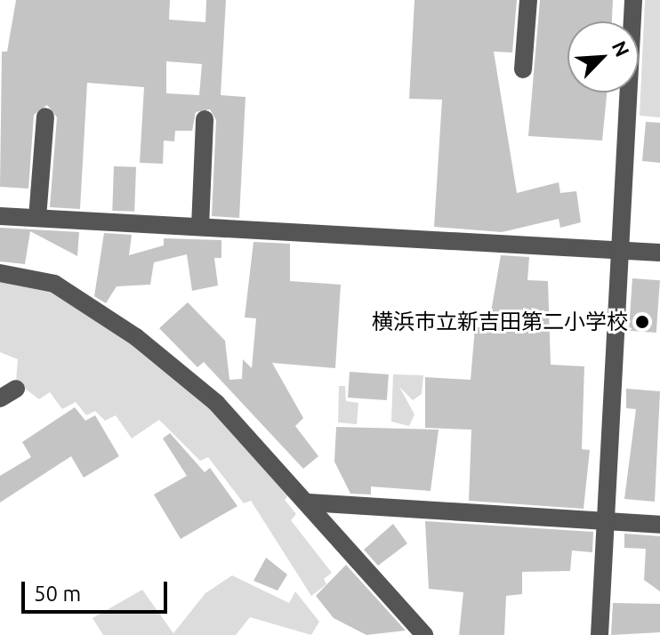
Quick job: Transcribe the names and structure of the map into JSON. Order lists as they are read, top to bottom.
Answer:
{
  "places": ["横浜市立新吉田第二小学校"],
  "scale_bar": "50 m",
  "north": "top right"
}
